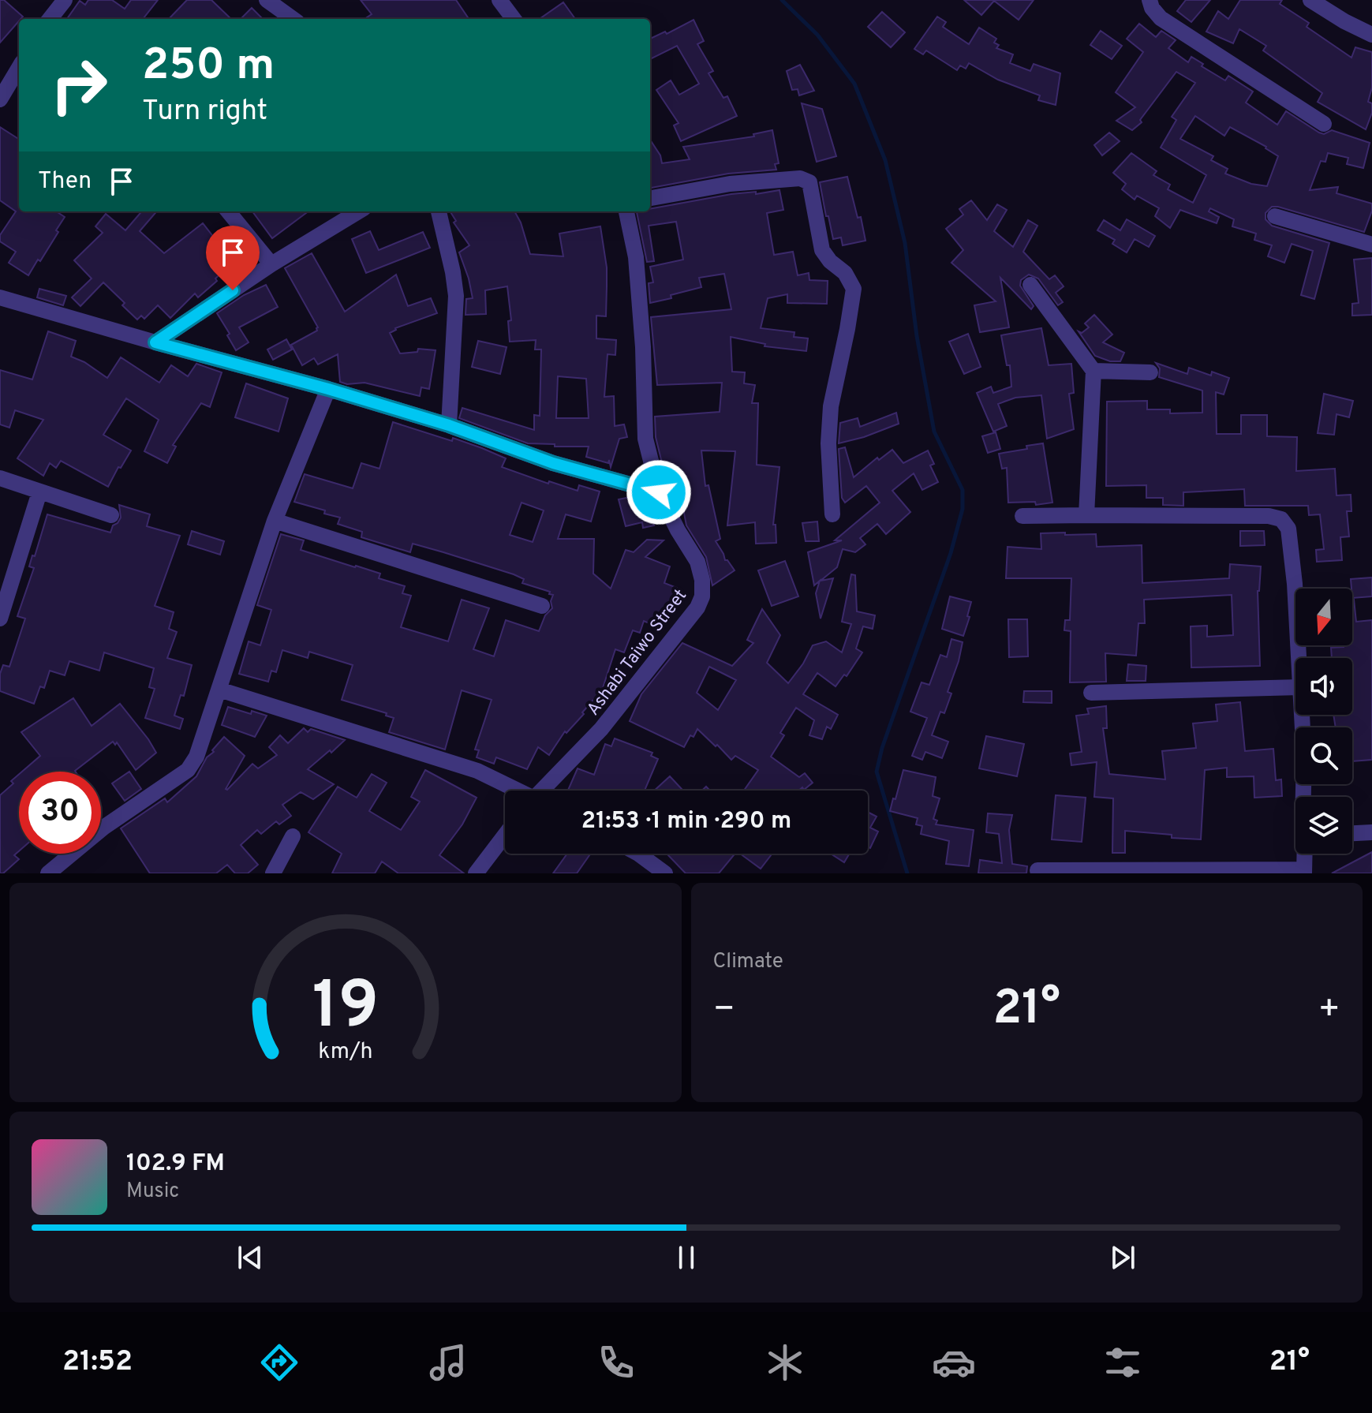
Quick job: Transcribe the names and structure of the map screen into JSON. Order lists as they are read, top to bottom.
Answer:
{
  "streets": {
    "street": ["Ashabi Taiwo Street"]
  },
  "north": "bottom",
  "page": {
    "turn": ["250 m", "Turn right"],
    "then": "Then",
    "limit": "30",
    "trip": "21:53 · 1 min · 290 m",
    "tile": "Climate",
    "heat": ["−", "21°", "+"],
    "song": ["102.9 FM", "Music"],
    "tabs": ["21:52", "21°"],
    "gauge": ["19", "km/h"]
  }
}
